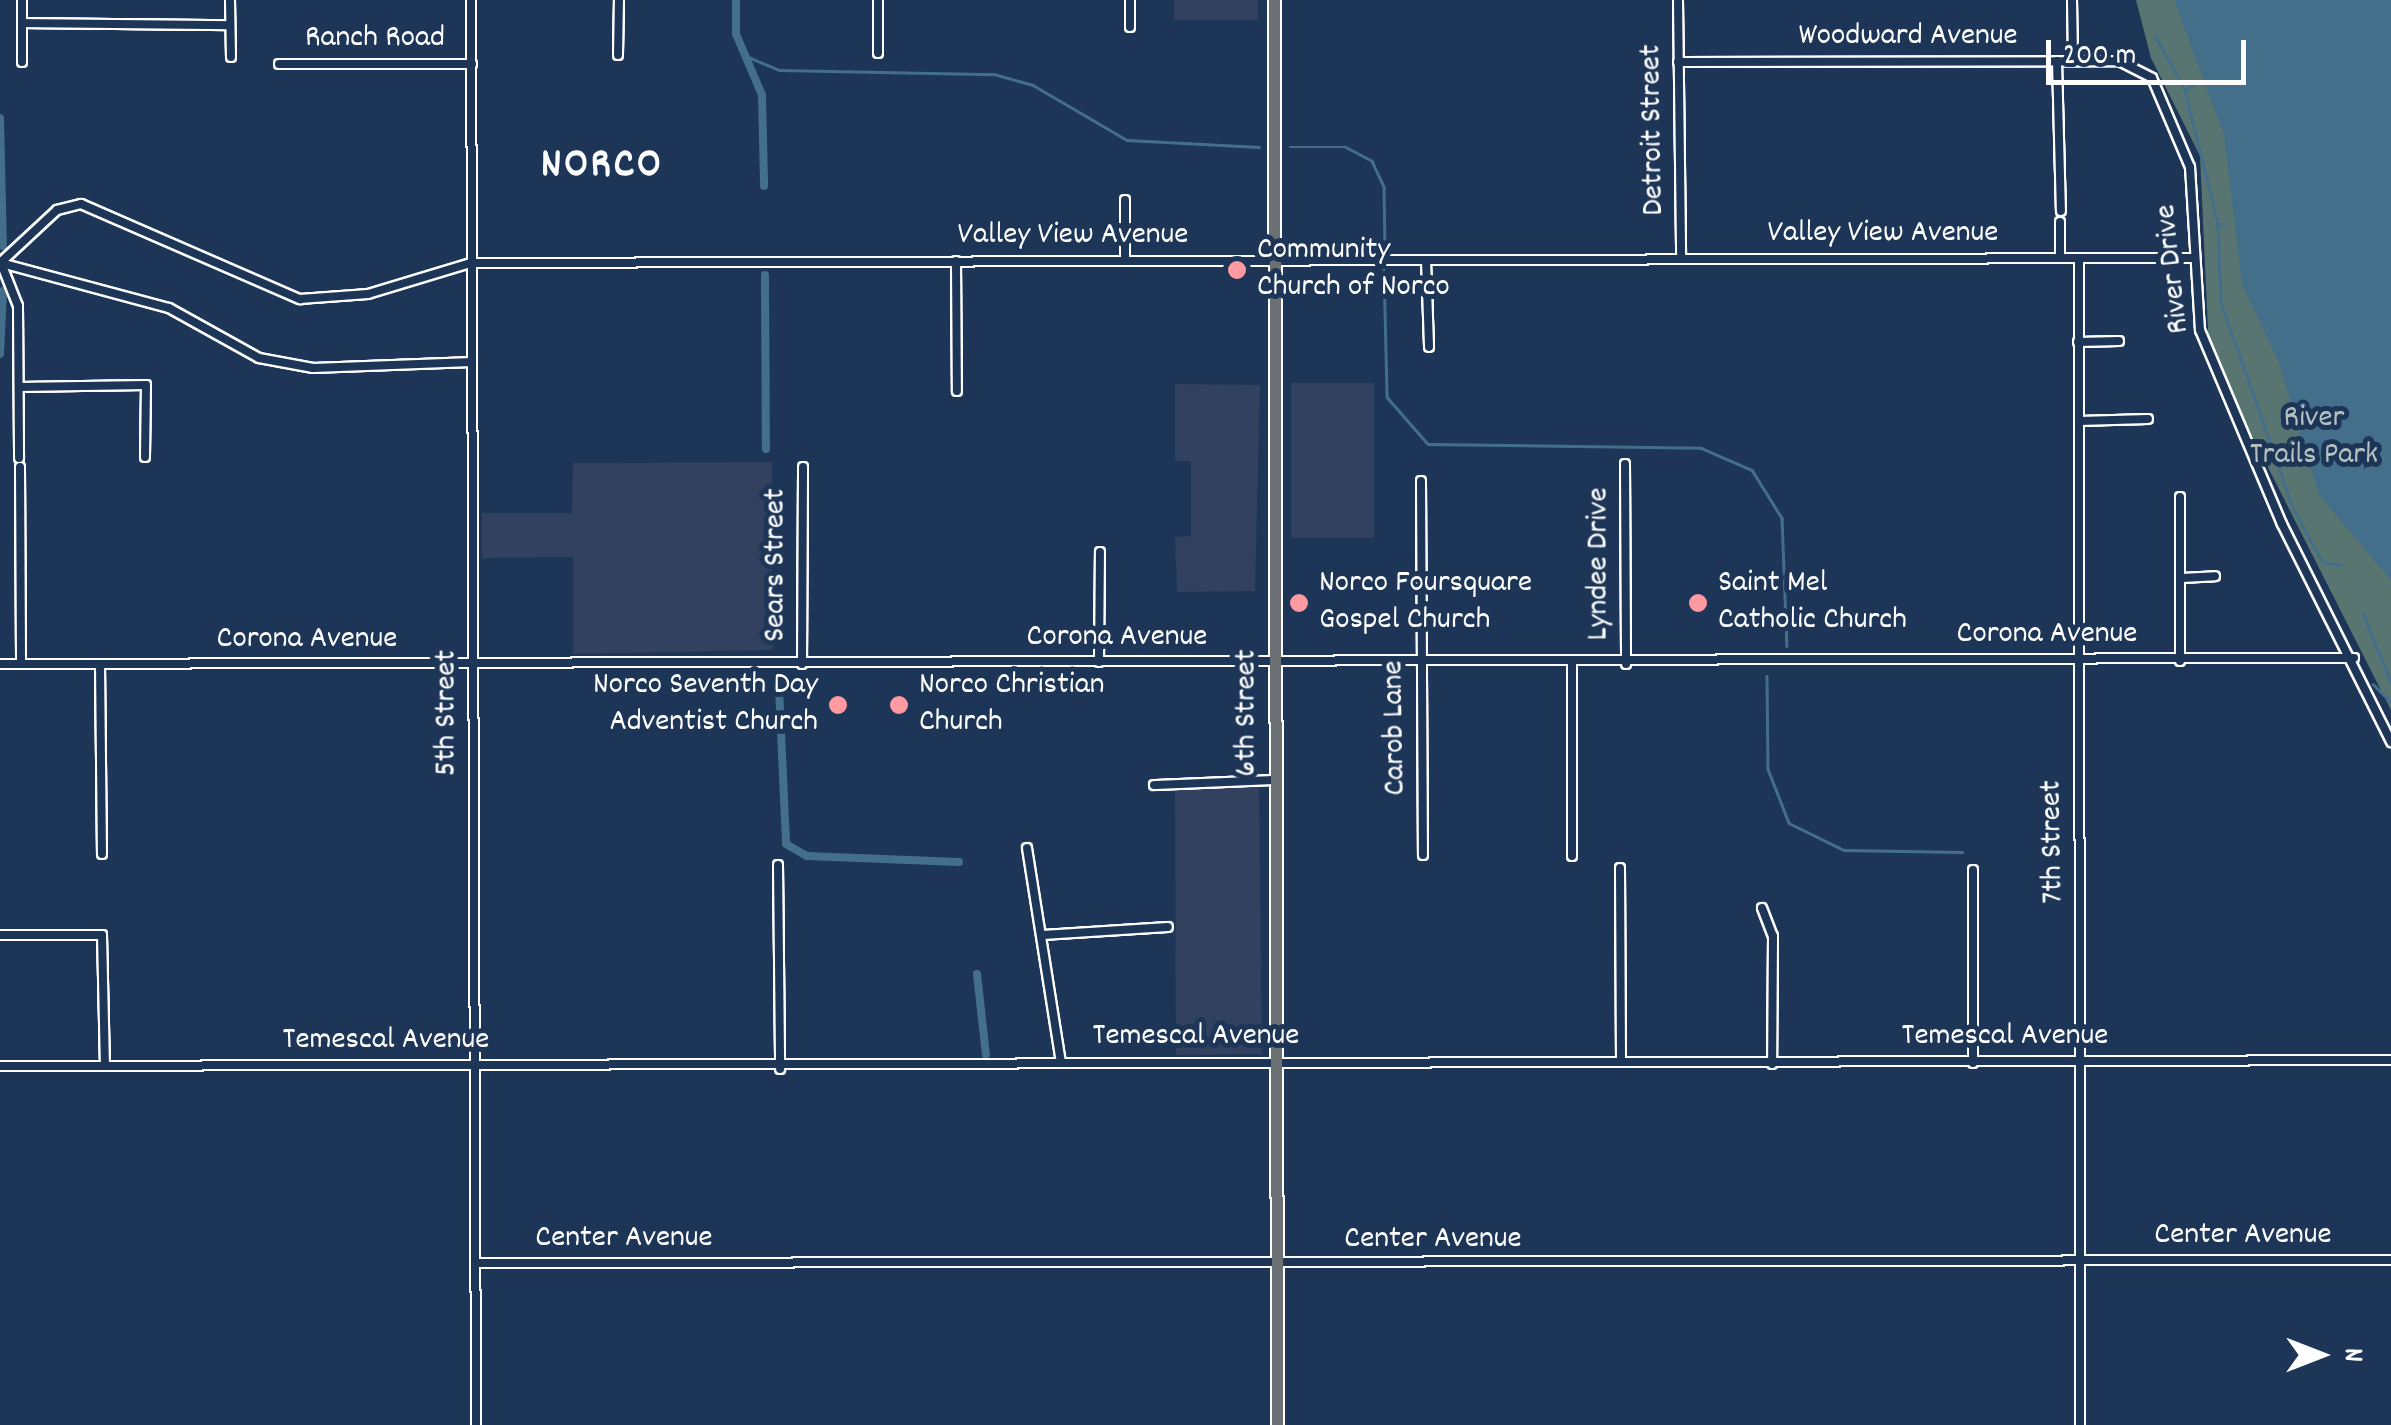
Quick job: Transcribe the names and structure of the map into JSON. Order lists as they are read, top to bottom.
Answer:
{
  "streets": {
    "main road": ["6th Street"],
    "street": [
      "Woodward Avenue",
      "Ranch Road",
      "Detroit Street",
      "Valley View Avenue",
      "River Drive",
      "Lyndee Drive",
      "Sears Street",
      "Corona Avenue",
      "5th Street",
      "Carob Lane",
      "7th Street",
      "Temescal Avenue",
      "Center Avenue"
    ]
  },
  "crossings": [
    ["Woodward Avenue", "Detroit Street"],
    ["Woodward Avenue", "River Drive"],
    ["Ranch Road", "5th Street"],
    ["Detroit Street", "Valley View Avenue"],
    ["Valley View Avenue", "River Drive"],
    ["Valley View Avenue", "5th Street"],
    ["Valley View Avenue", "6th Street"],
    ["Valley View Avenue", "7th Street"],
    ["River Drive", "Corona Avenue"],
    ["Lyndee Drive", "Corona Avenue"],
    ["Sears Street", "Corona Avenue"],
    ["Corona Avenue", "5th Street"],
    ["Corona Avenue", "6th Street"],
    ["Corona Avenue", "Carob Lane"],
    ["Corona Avenue", "7th Street"],
    ["5th Street", "Temescal Avenue"],
    ["5th Street", "Center Avenue"],
    ["6th Street", "Temescal Avenue"],
    ["6th Street", "Center Avenue"],
    ["7th Street", "Temescal Avenue"],
    ["7th Street", "Center Avenue"]
  ],
  "districts": ["NORCO"],
  "parks": ["River Trails Park"],
  "places": [
    "Community Church of Norco",
    "Norco Foursquare Gospel Church",
    "Saint Mel Catholic Church",
    "Norco Seventh Day Adventist Church",
    "Norco Christian Church"
  ],
  "scale_bar": "200 m",
  "north": "right"
}
